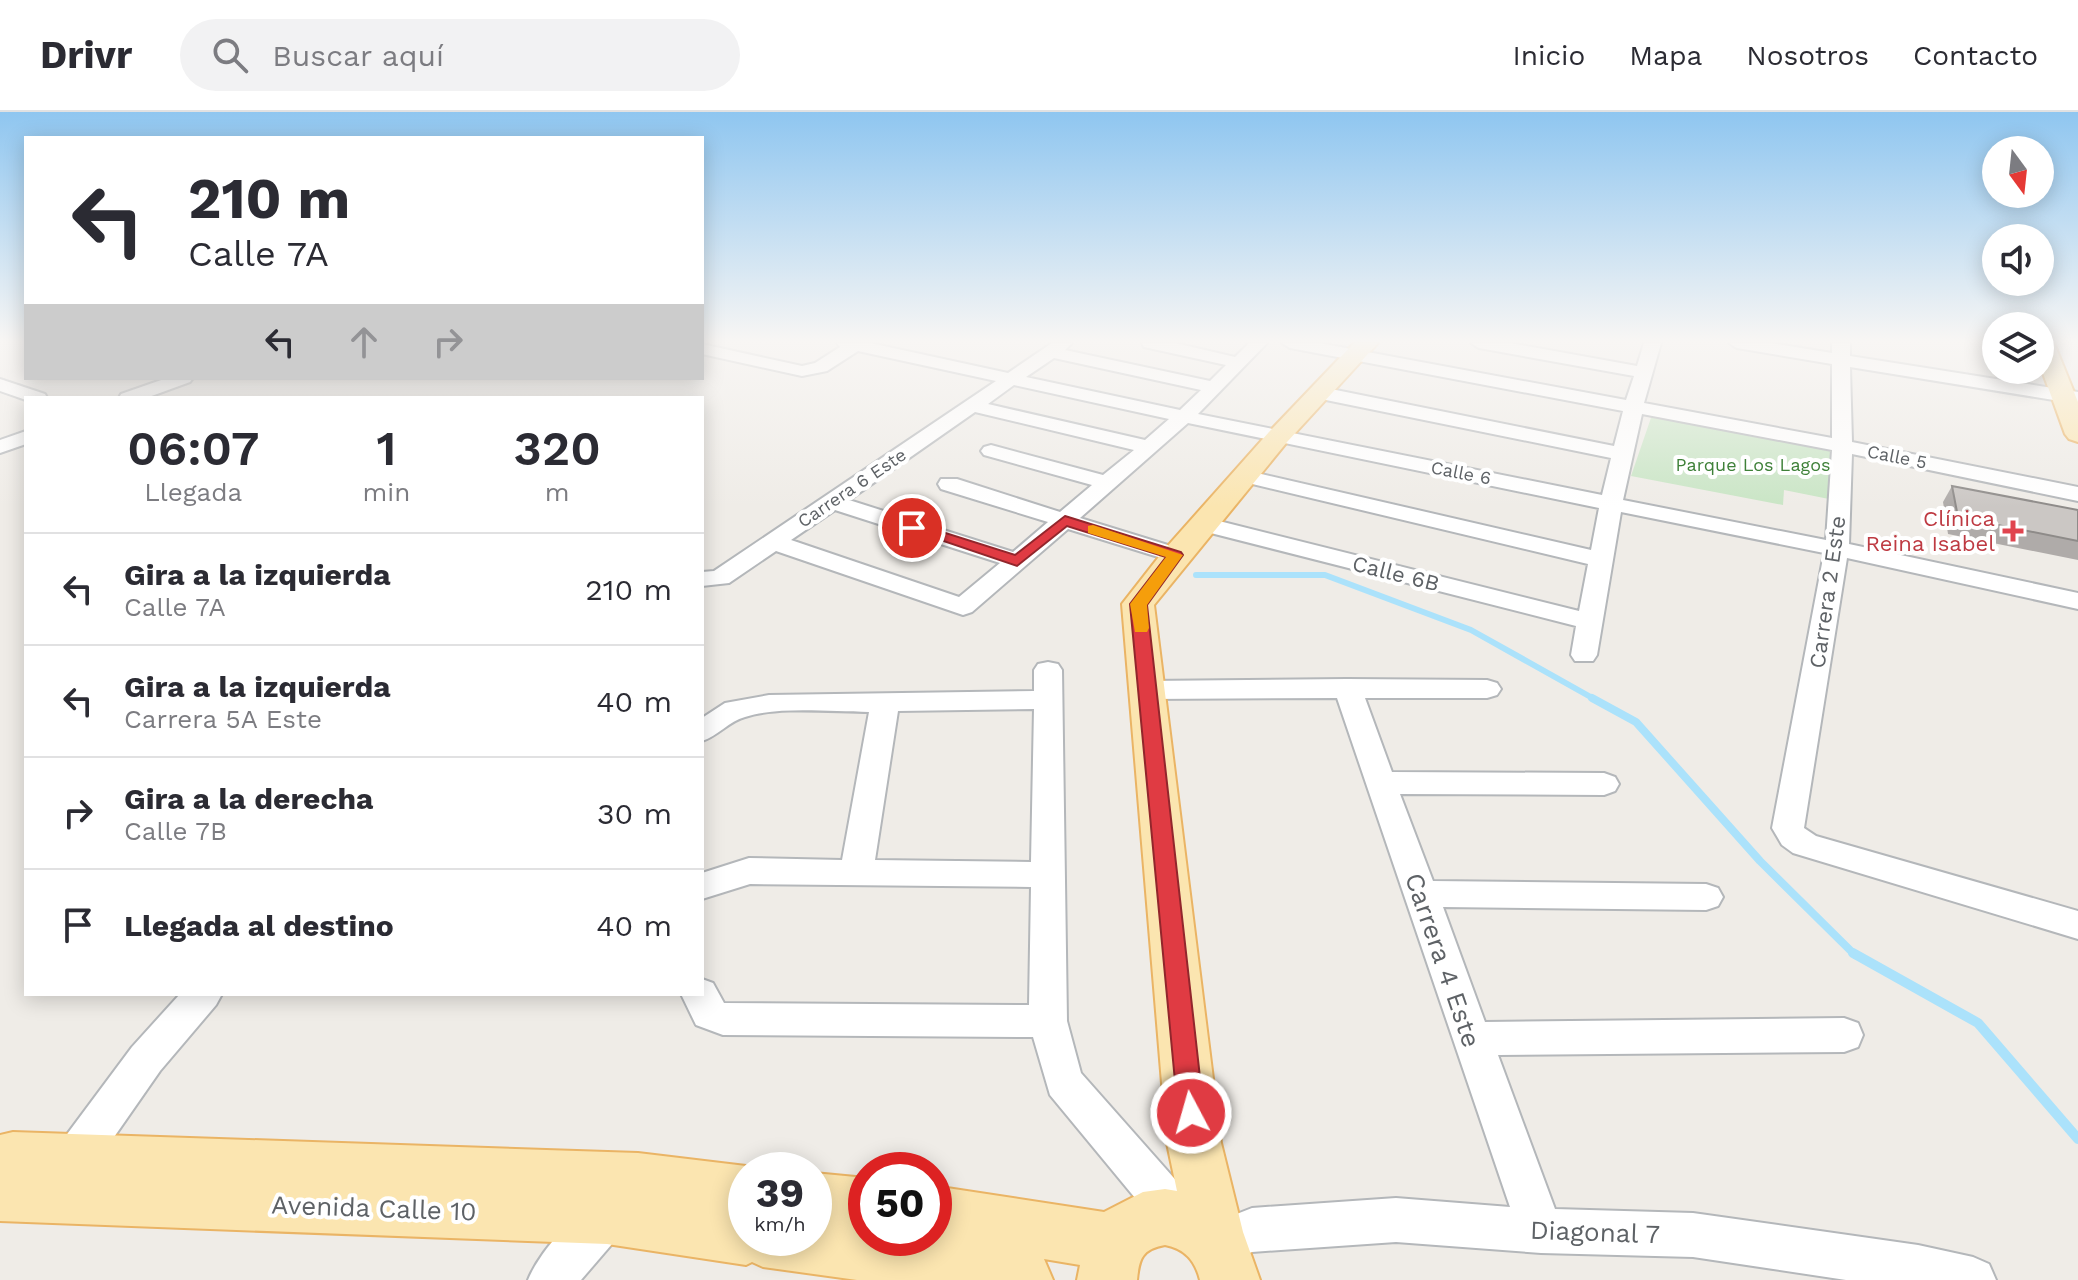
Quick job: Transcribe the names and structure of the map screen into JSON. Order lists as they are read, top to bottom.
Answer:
{
  "streets": {
    "main road": ["Avenida Calle 10"],
    "street": [
      "Calle 5",
      "Calle 6",
      "Carrera 6 Este",
      "Calle 6B",
      "Carrera 2 Este",
      "Carrera 4 Este",
      "Diagonal 7"
    ]
  },
  "crossings": [
    ["Calle 5", "Carrera 2 Este"],
    ["Calle 6", "Carrera 2 Este"],
    ["Carrera 4 Este", "Diagonal 7"]
  ],
  "parks": ["Parque Los Lagos"],
  "places": {
    "health": ["Clínica Reina Isabel"]
  },
  "north": "bottom",
  "page": {
    "header": "Drivr",
    "search": "Buscar aquí",
    "nav": [
      "Inicio",
      "Mapa",
      "Nosotros",
      "Contacto"
    ],
    "turn": ["210 m", "Calle 7A"],
    "eta": [
      "06:07",
      "Llegada",
      "1",
      "min",
      "320",
      "m"
    ],
    "list": [
      {
        "name": "Gira a la izquierda",
        "note": "Calle 7A",
        "value": "210 m"
      },
      {
        "name": "Gira a la izquierda",
        "note": "Carrera 5A Este",
        "value": "40 m"
      },
      {
        "name": "Gira a la derecha",
        "note": "Calle 7B",
        "value": "30 m"
      },
      {
        "name": "Llegada al destino",
        "value": "40 m"
      }
    ],
    "speed": "39 km/h",
    "limit": "50"
  }
}
